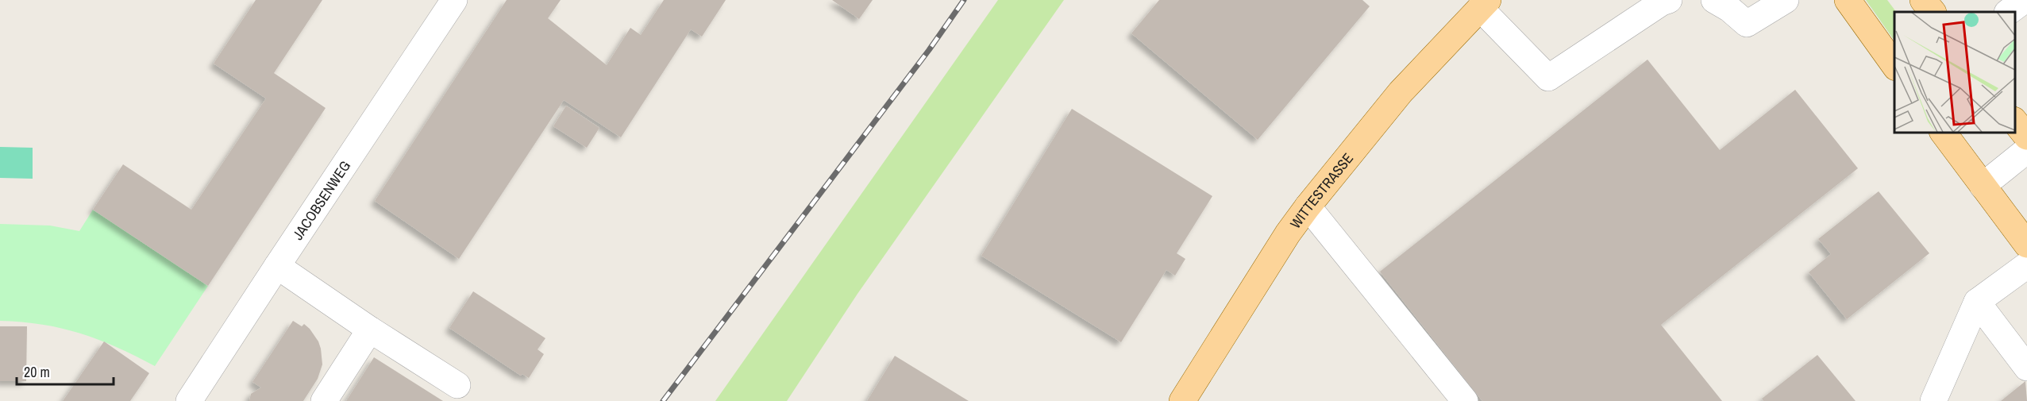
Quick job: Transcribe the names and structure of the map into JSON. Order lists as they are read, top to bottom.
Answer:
{
  "streets": {
    "main road": ["WITTESTRASSE"],
    "street": ["JACOBSENWEG"]
  },
  "scale_bar": "20 m"
}
